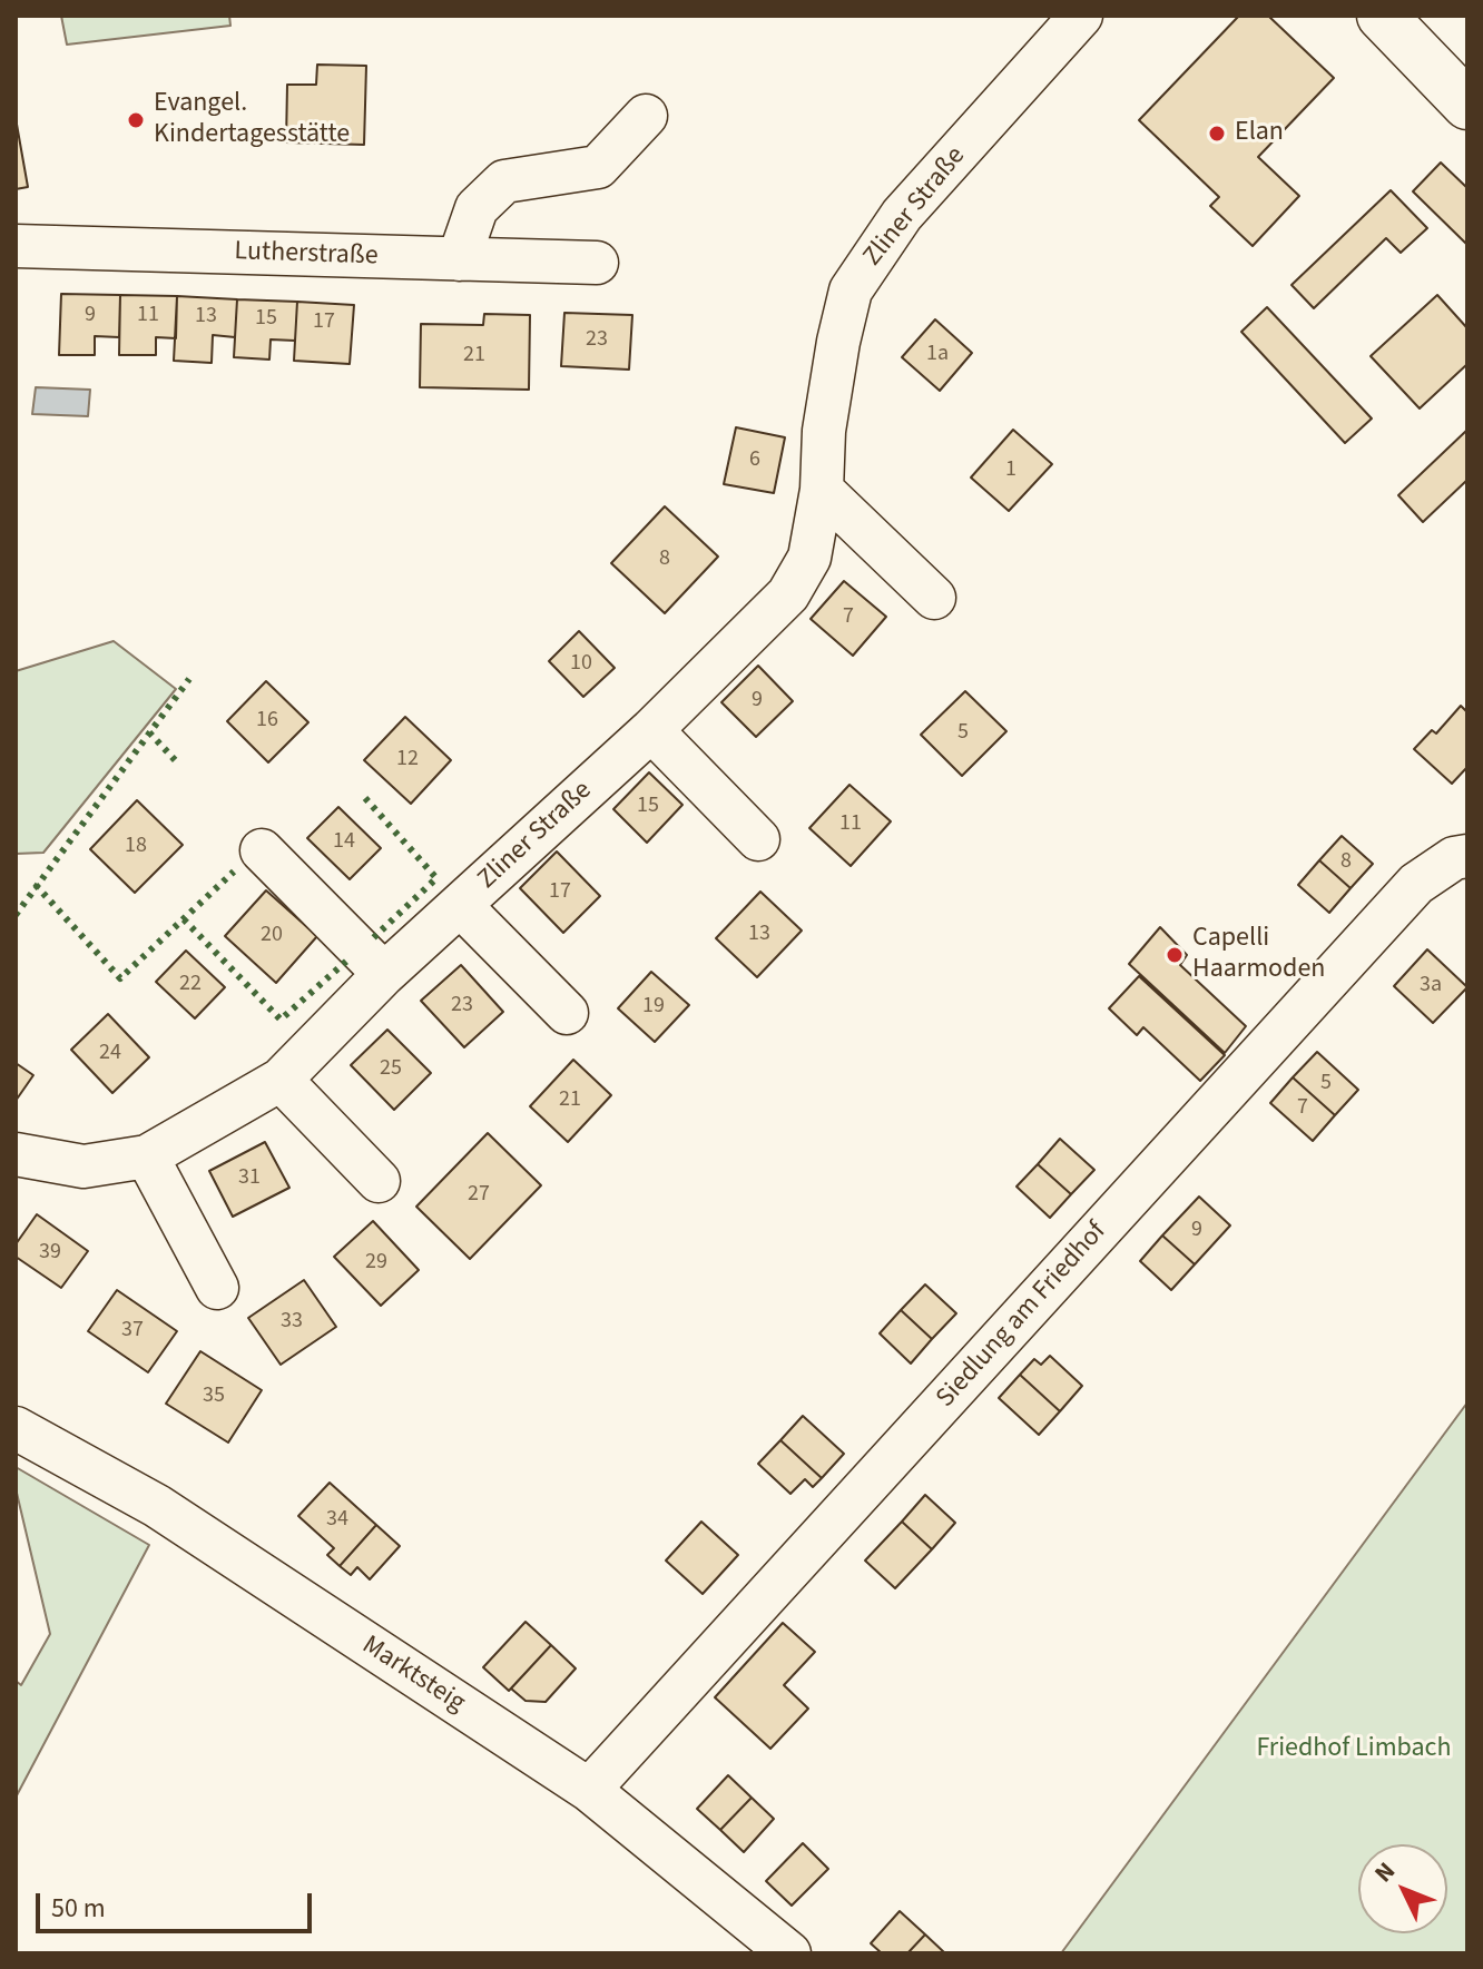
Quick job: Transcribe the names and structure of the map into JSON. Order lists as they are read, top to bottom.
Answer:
{
  "streets": {
    "street": [
      "Zliner Straße",
      "Lutherstraße",
      "Siedlung am Friedhof",
      "Marktsteig"
    ]
  },
  "crossings": [
    ["Siedlung am Friedhof", "Marktsteig"]
  ],
  "parks": ["Friedhof Limbach"],
  "places": ["Evangel. Kindertagesstätte", "Elan", "Capelli Haarmoden"],
  "house_numbers": [
    "9",
    "11",
    "13",
    "15",
    "17",
    "23",
    "1a",
    "21",
    "6",
    "1",
    "8",
    "7",
    "10",
    "9",
    "16",
    "5",
    "12",
    "15",
    "11",
    "14",
    "18",
    "8",
    "17",
    "13",
    "20",
    "22",
    "3a",
    "23",
    "19",
    "24",
    "25",
    "5",
    "21",
    "7",
    "31",
    "27",
    "9",
    "39",
    "29",
    "33",
    "37",
    "35",
    "34"
  ],
  "scale_bar": "50 m",
  "north": "top left"
}
